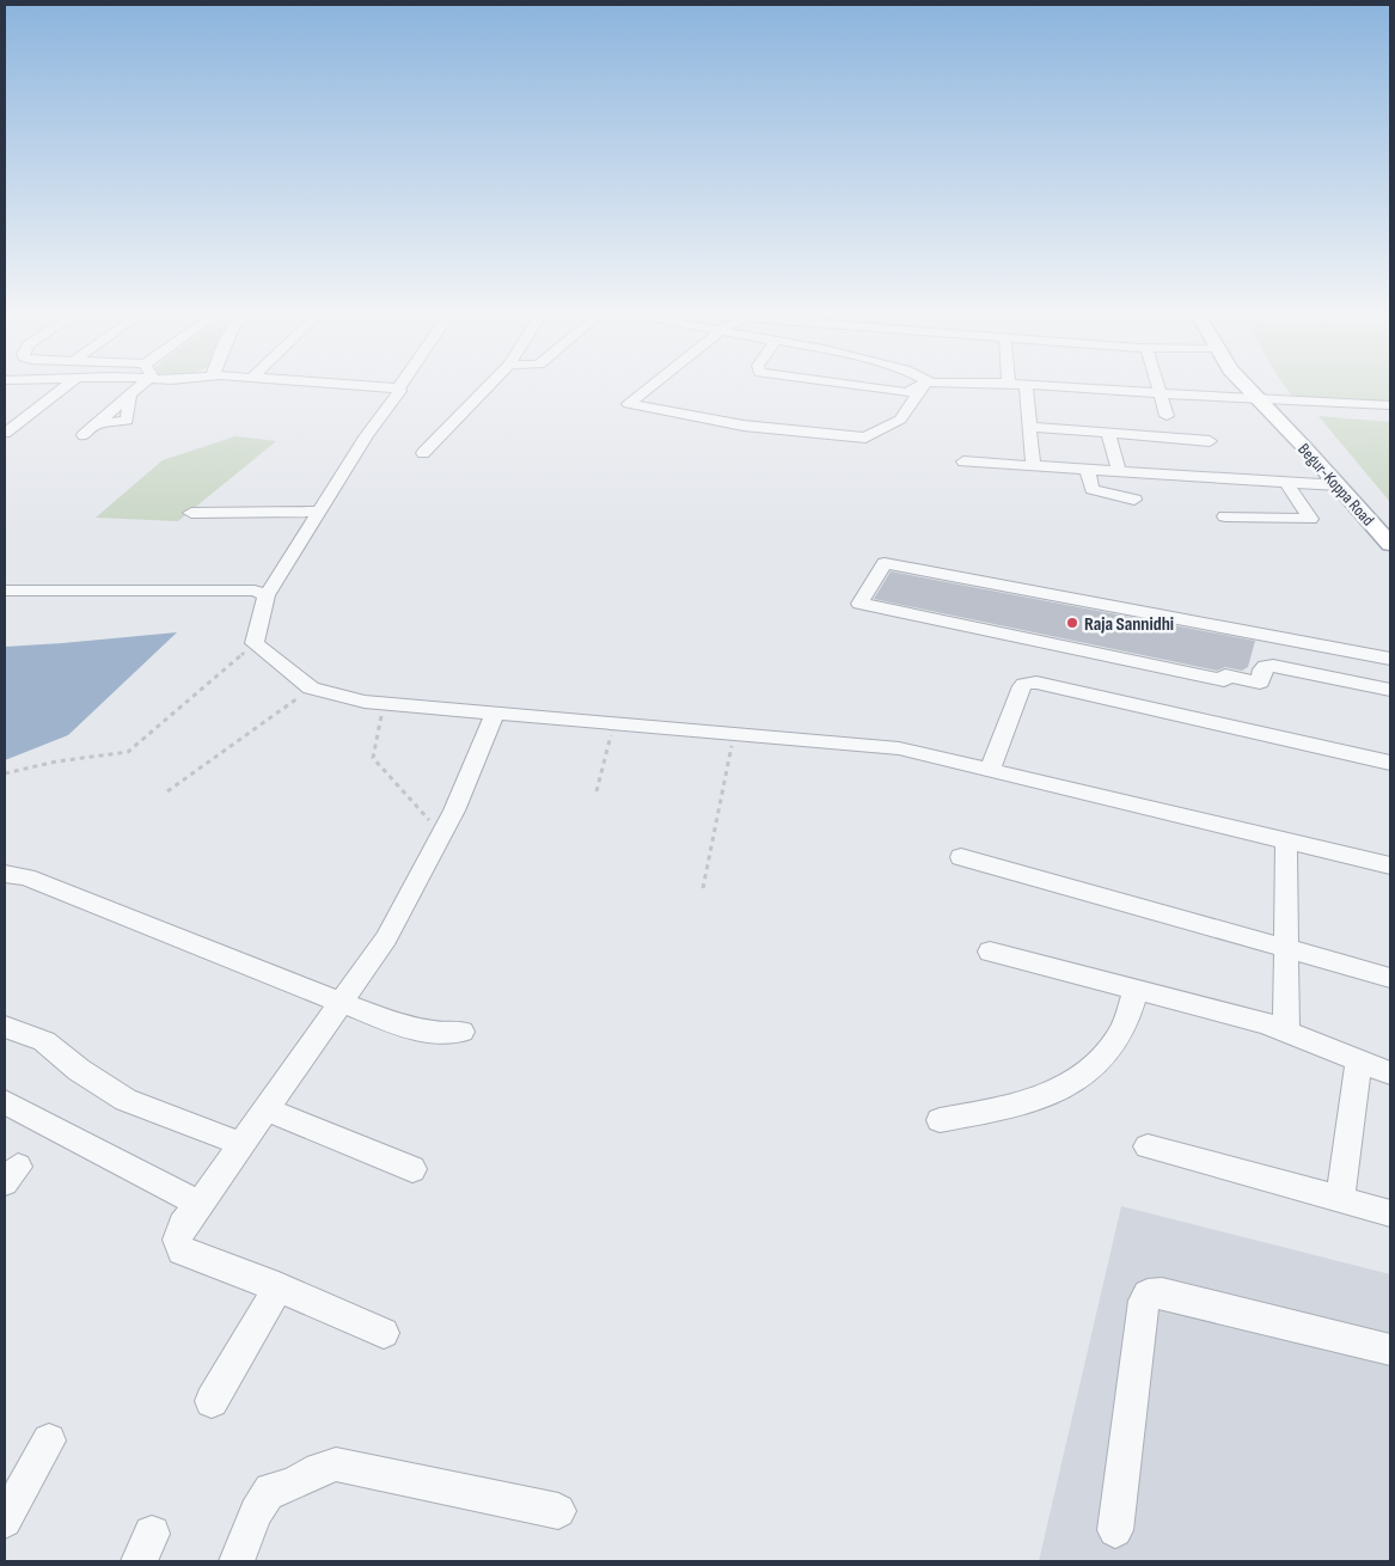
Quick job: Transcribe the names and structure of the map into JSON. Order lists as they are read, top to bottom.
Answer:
{
  "streets": {
    "main road": ["Begur-Koppa Road"]
  },
  "places": ["Raja Sannidhi"]
}
